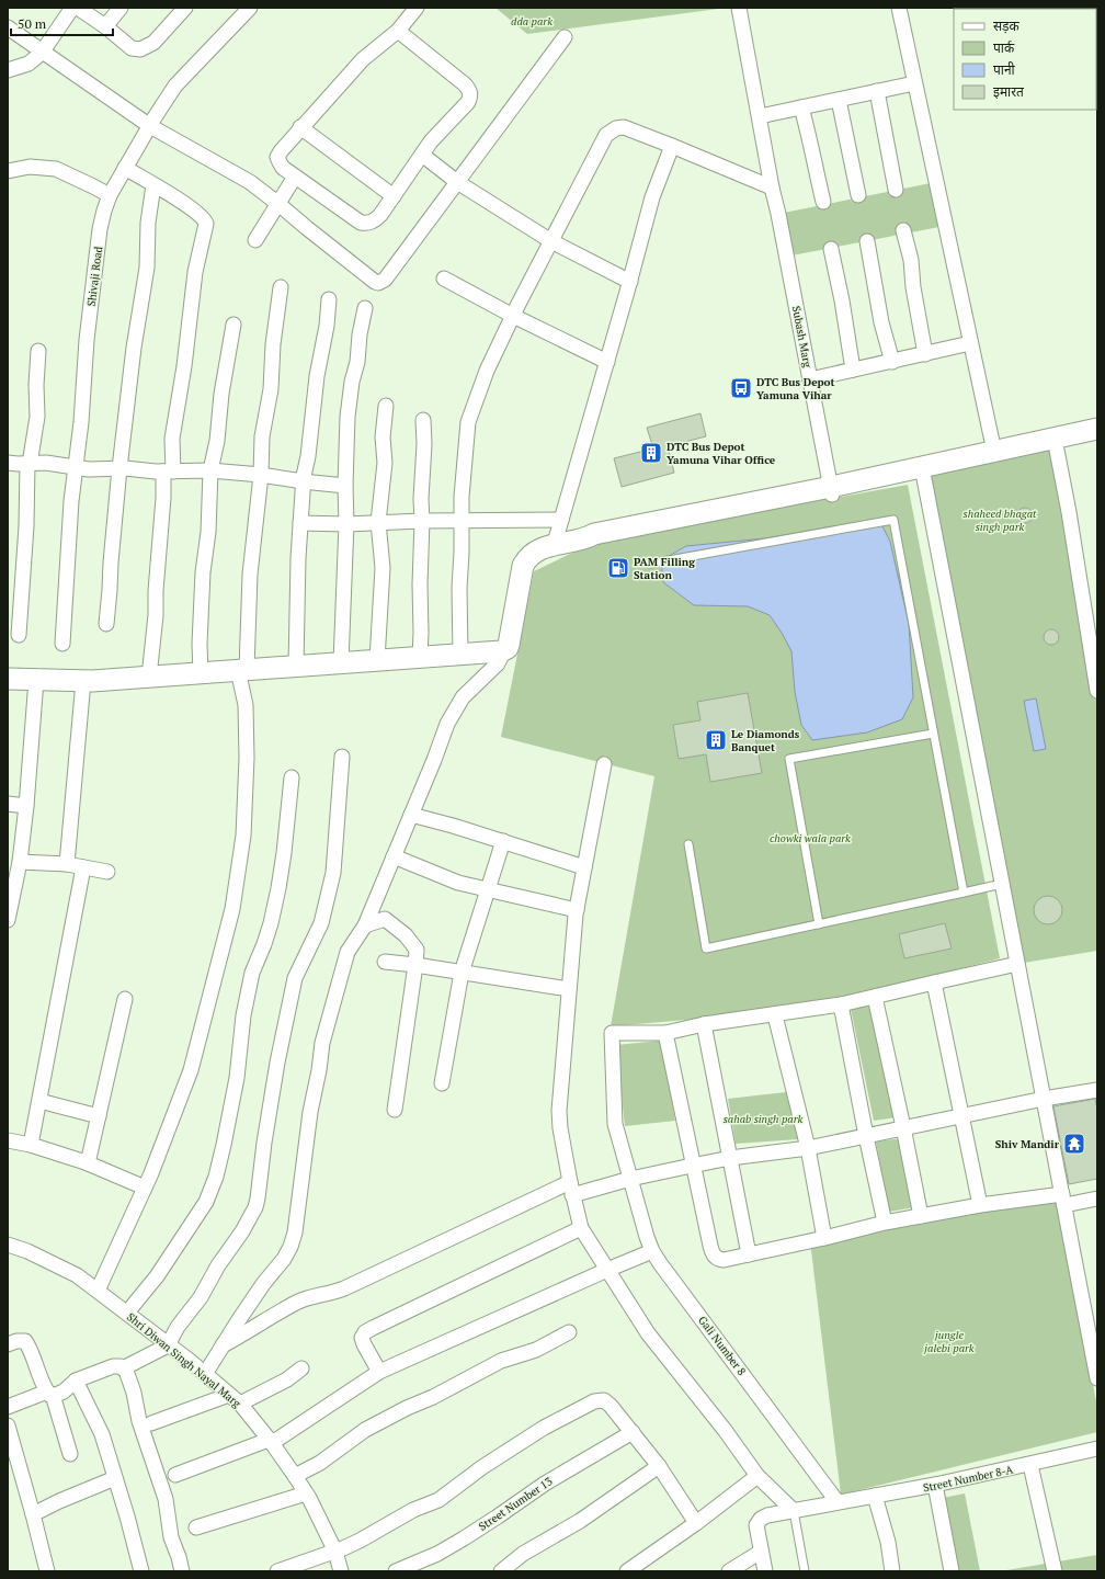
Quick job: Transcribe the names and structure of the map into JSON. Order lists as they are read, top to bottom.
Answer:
{
  "streets": {
    "street": [
      "Shivaji Road",
      "Subash Marg",
      "Gali Number 8",
      "Shri Diwan Singh Nayal Marg",
      "Street Number 8-A",
      "Street Number 13"
    ]
  },
  "crossings": [
    ["Gali Number 8", "Street Number 8-A"]
  ],
  "parks": [
    "dda park",
    "shaheed bhagat singh park",
    "chowki wala park",
    "sahab singh park",
    "jungle jalebi park"
  ],
  "places": {
    "bus stop": ["DTC Bus Depot Yamuna Vihar"],
    "building": ["DTC Bus Depot Yamuna Vihar Office", "Le Diamonds Banquet"],
    "fuel station": ["PAM Filling Station"],
    "temple": ["Shiv Mandir"]
  },
  "legend": [
    "सड़क",
    "पार्क",
    "पानी",
    "इमारत"
  ],
  "scale_bar": "50 m"
}
